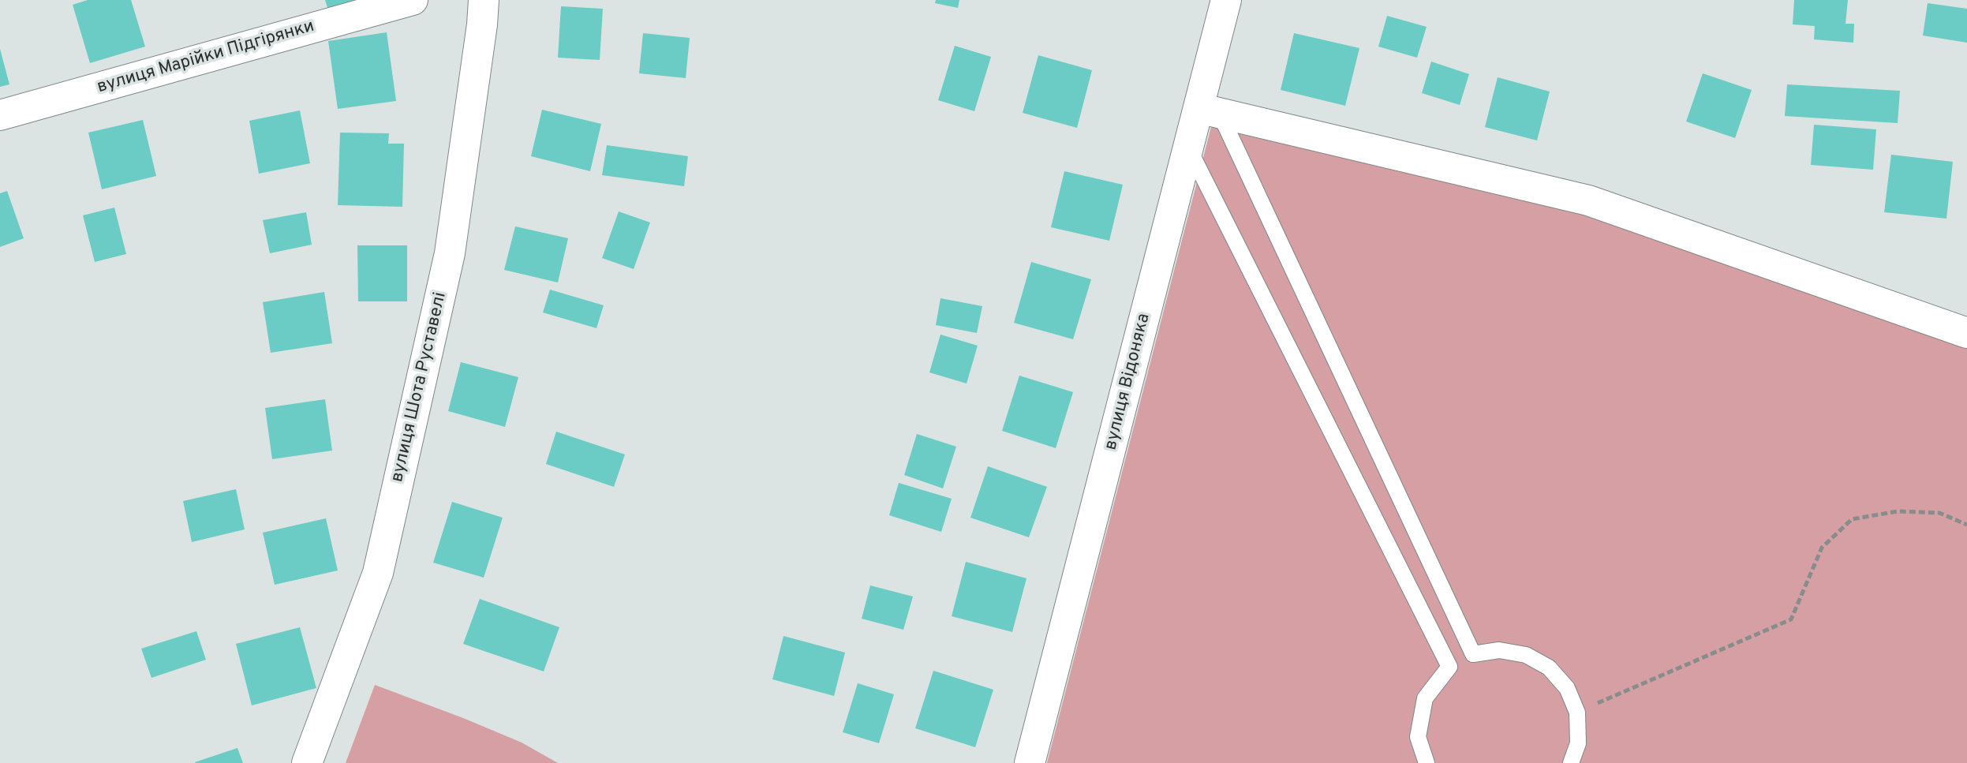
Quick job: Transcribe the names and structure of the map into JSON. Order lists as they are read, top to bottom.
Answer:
{
  "streets": {
    "street": ["вулиця Марійки Підгірянки", "вулиця Відоняка", "вулиця Шота Руставелі"]
  }
}
